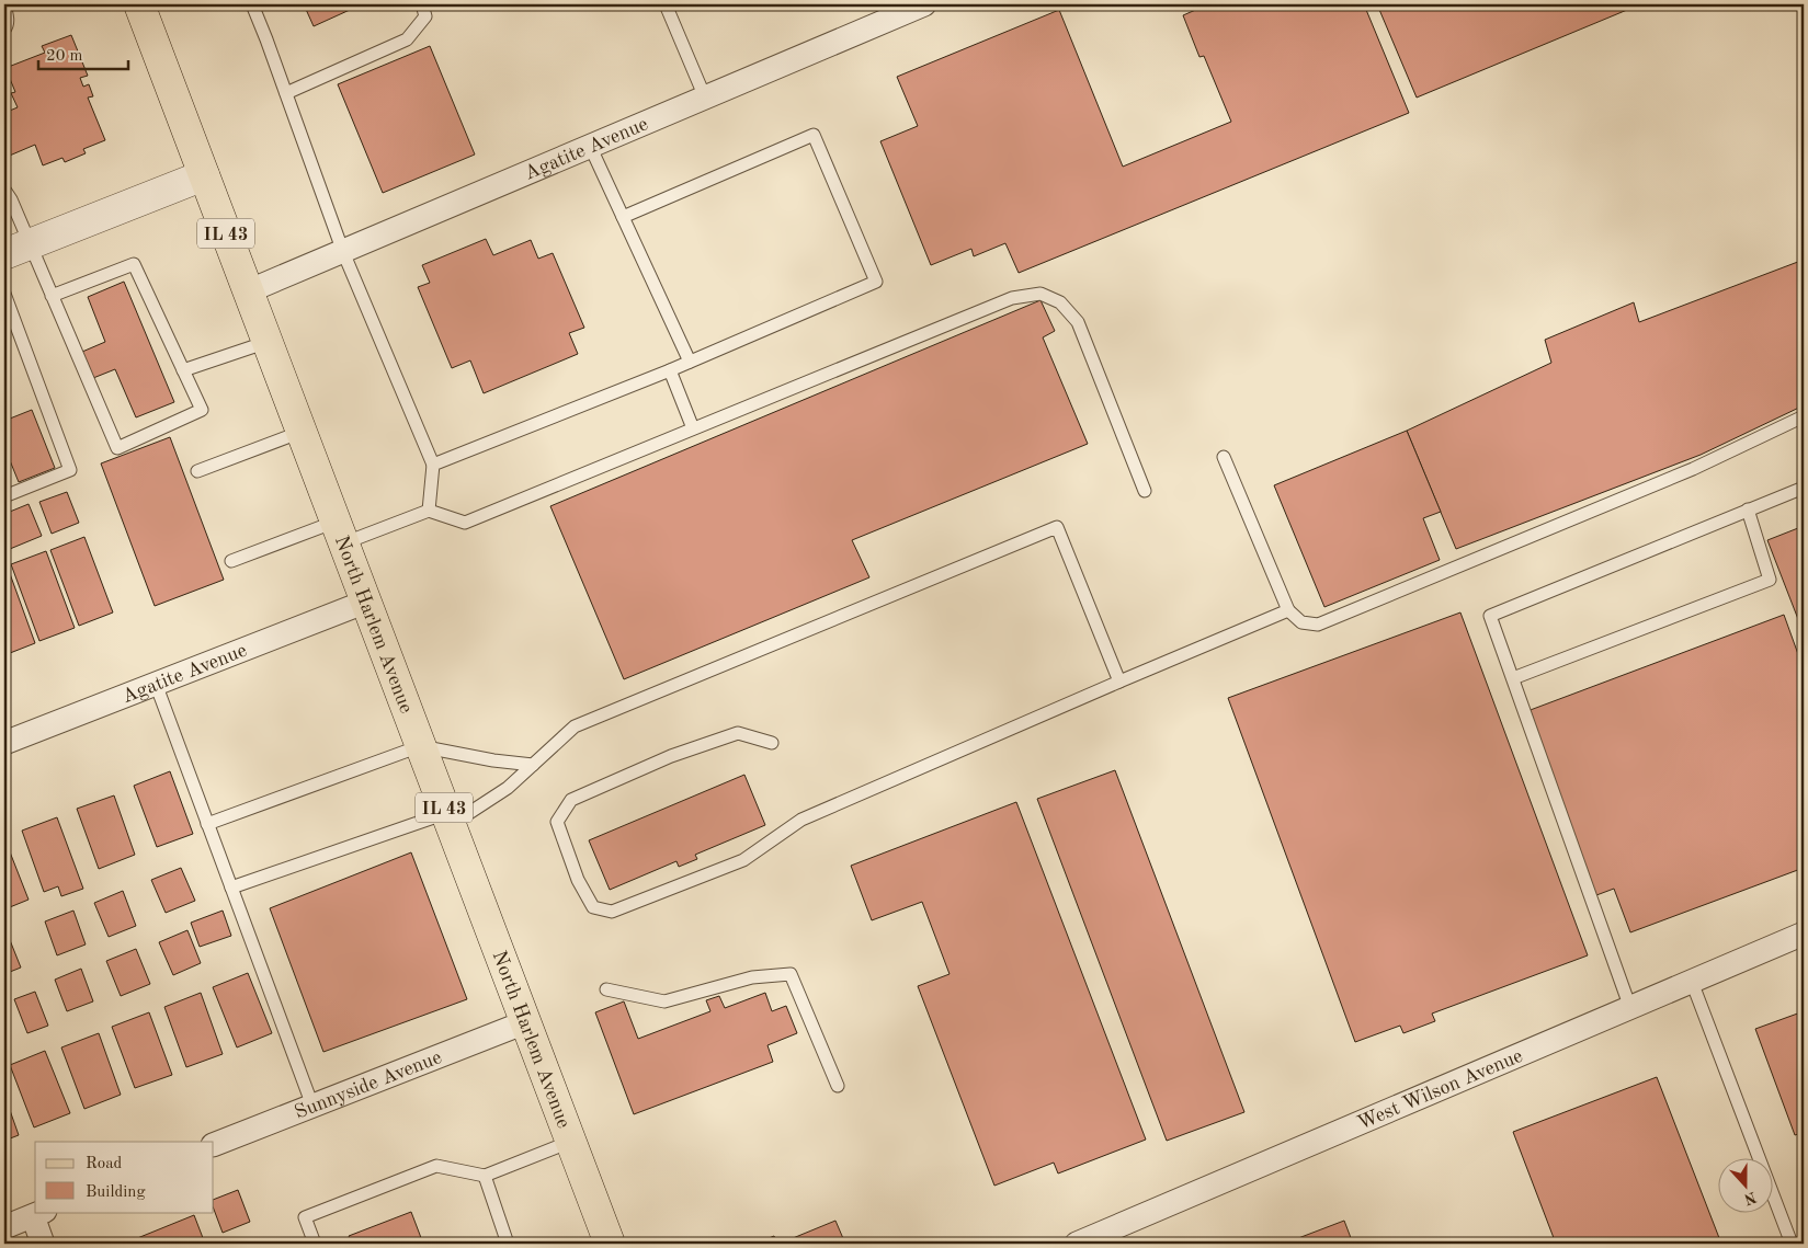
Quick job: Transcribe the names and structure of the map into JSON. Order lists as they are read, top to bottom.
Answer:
{
  "streets": {
    "main road": ["IL 43", "North Harlem Avenue"],
    "street": ["Agatite Avenue", "Sunnyside Avenue", "West Wilson Avenue"]
  },
  "crossings": [
    ["Agatite Avenue", "North Harlem Avenue"],
    ["North Harlem Avenue", "Sunnyside Avenue"]
  ],
  "legend": ["Road", "Building"],
  "scale_bar": "20 m",
  "north": "bottom"
}
